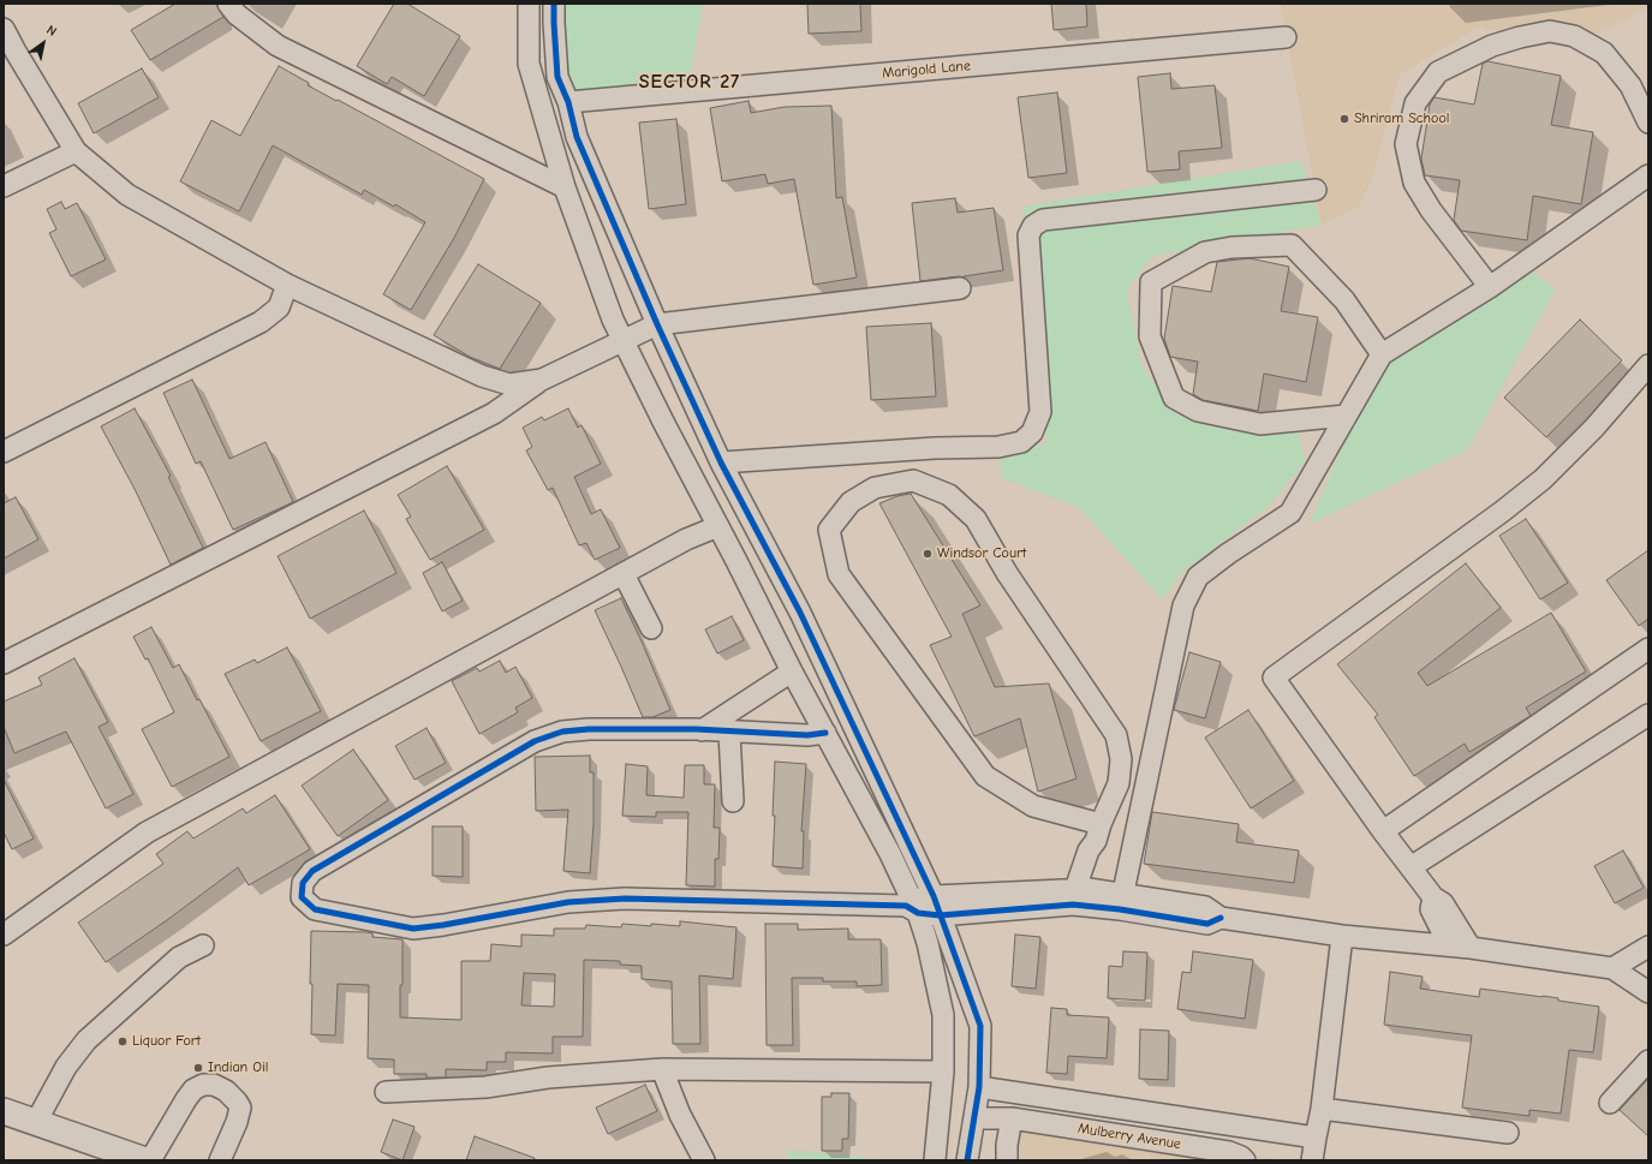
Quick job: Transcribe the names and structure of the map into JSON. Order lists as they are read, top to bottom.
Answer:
{
  "streets": {
    "street": ["Marigold Lane", "Mulberry Avenue"]
  },
  "districts": ["SECTOR 27"],
  "places": [
    "Shriram School",
    "Windsor Court",
    "Liquor Fort",
    "Indian Oil"
  ],
  "north": "top right"
}
